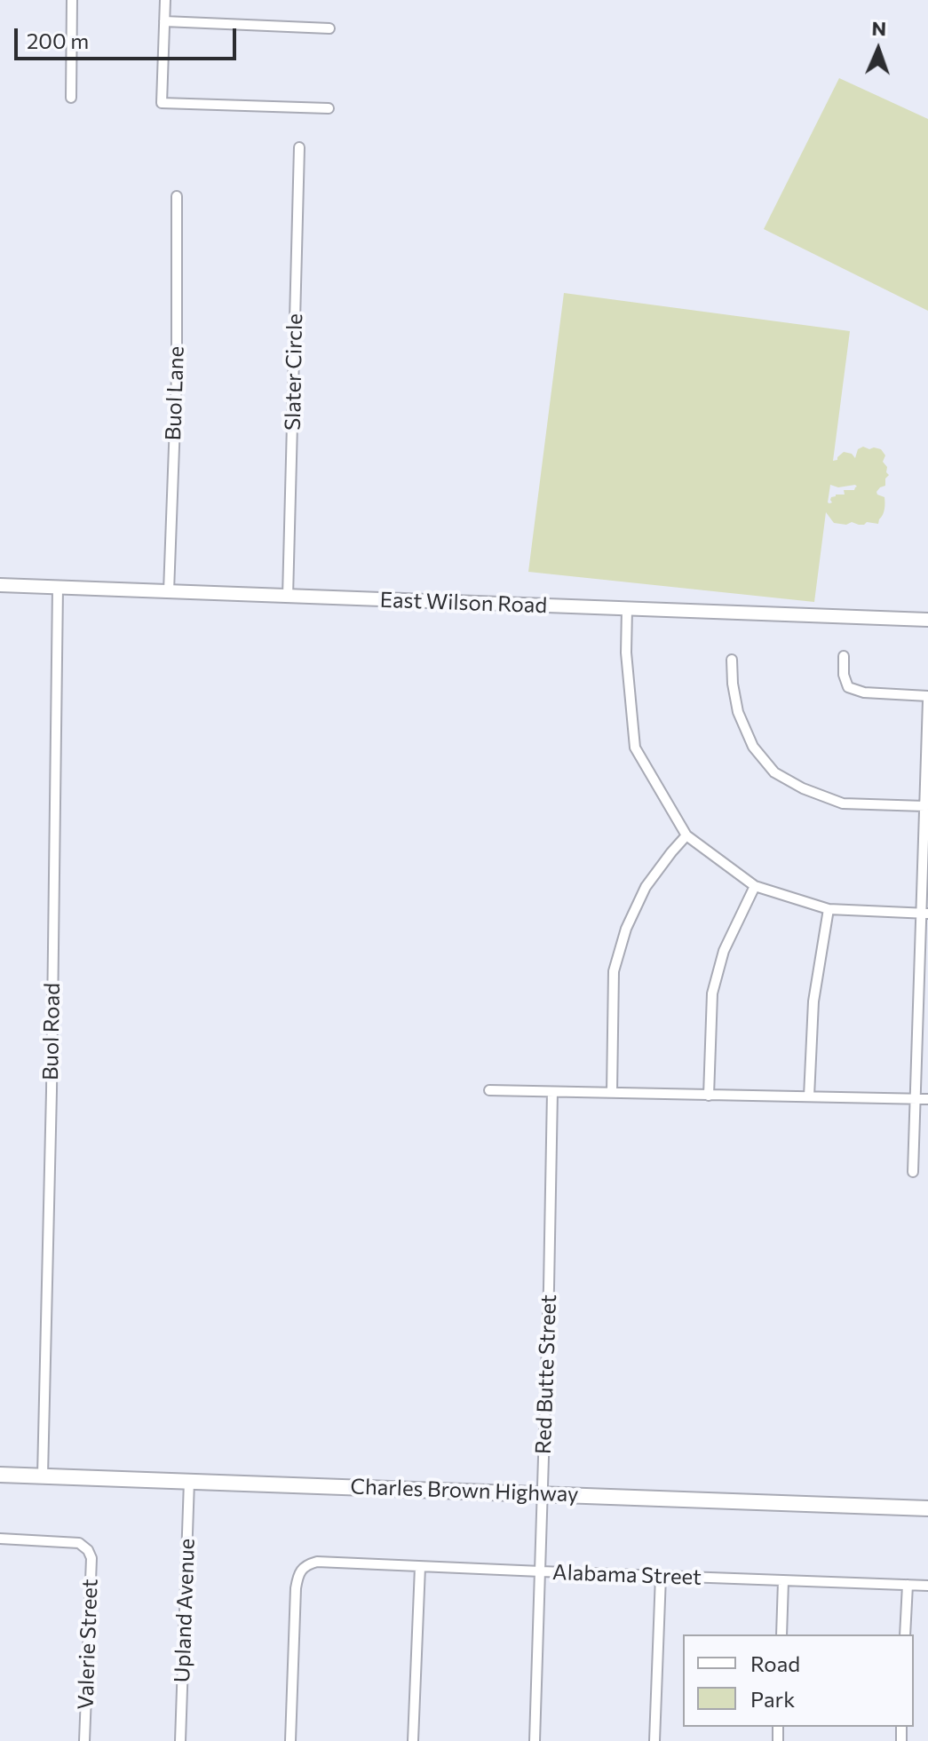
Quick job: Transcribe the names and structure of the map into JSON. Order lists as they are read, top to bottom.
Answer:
{
  "streets": {
    "main road": ["Charles Brown Highway"],
    "street": [
      "Slater Circle",
      "Buol Lane",
      "East Wilson Road",
      "Buol Road",
      "Red Butte Street",
      "Alabama Street",
      "Upland Avenue",
      "Valerie Street"
    ]
  },
  "crossings": [
    ["Slater Circle", "East Wilson Road"],
    ["Buol Lane", "East Wilson Road"],
    ["East Wilson Road", "Buol Road"],
    ["Buol Road", "Charles Brown Highway"],
    ["Red Butte Street", "Charles Brown Highway"],
    ["Red Butte Street", "Alabama Street"],
    ["Charles Brown Highway", "Upland Avenue"]
  ],
  "legend": ["Road", "Park"],
  "scale_bar": "200 m",
  "north": "top"
}
